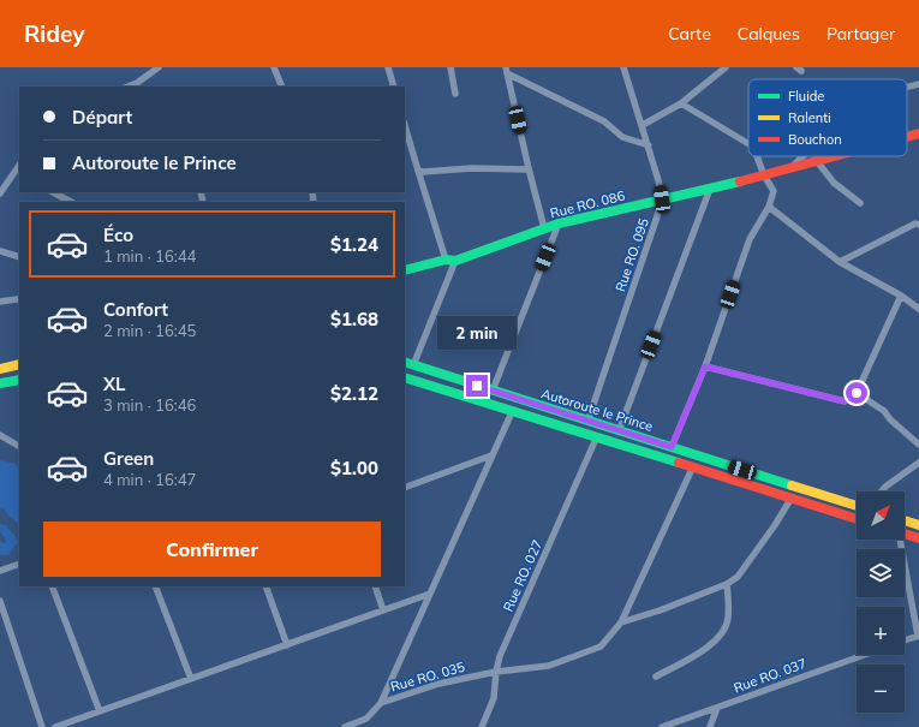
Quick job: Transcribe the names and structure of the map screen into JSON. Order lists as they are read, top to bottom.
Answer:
{
  "streets": {
    "main road": ["Rue RO. 086", "Autoroute le Prince"],
    "street": [
      "Rue RO. 095",
      "Rue RO. 027",
      "Rue RO. 037",
      "Rue RO. 035"
    ]
  },
  "crossings": [
    ["Rue RO. 086", "Rue RO. 095"],
    ["Rue RO. 095", "Autoroute le Prince"],
    ["Autoroute le Prince", "Rue RO. 027"],
    ["Autoroute le Prince", "Rue RO. 035"],
    ["Rue RO. 027", "Rue RO. 035"]
  ],
  "legend": ["Fluide", "Ralenti", "Bouchon"],
  "north": "top right",
  "page": {
    "header": "Ridey",
    "nav": ["Carte", "Calques", "Partager"],
    "banner": ["Départ", "Autoroute le Prince"],
    "list": [
      {
        "name": "Éco",
        "note": "1 min · 16:44",
        "value": "$1.24"
      },
      {
        "name": "Confort",
        "note": "2 min · 16:45",
        "value": "$1.68"
      },
      {
        "name": "XL",
        "note": "3 min · 16:46",
        "value": "$2.12"
      },
      {
        "name": "Green",
        "note": "4 min · 16:47",
        "value": "$1.00"
      }
    ],
    "bubble": "2 min",
    "map_buttons": ["+", "−"],
    "buttons": "Confirmer"
  }
}
